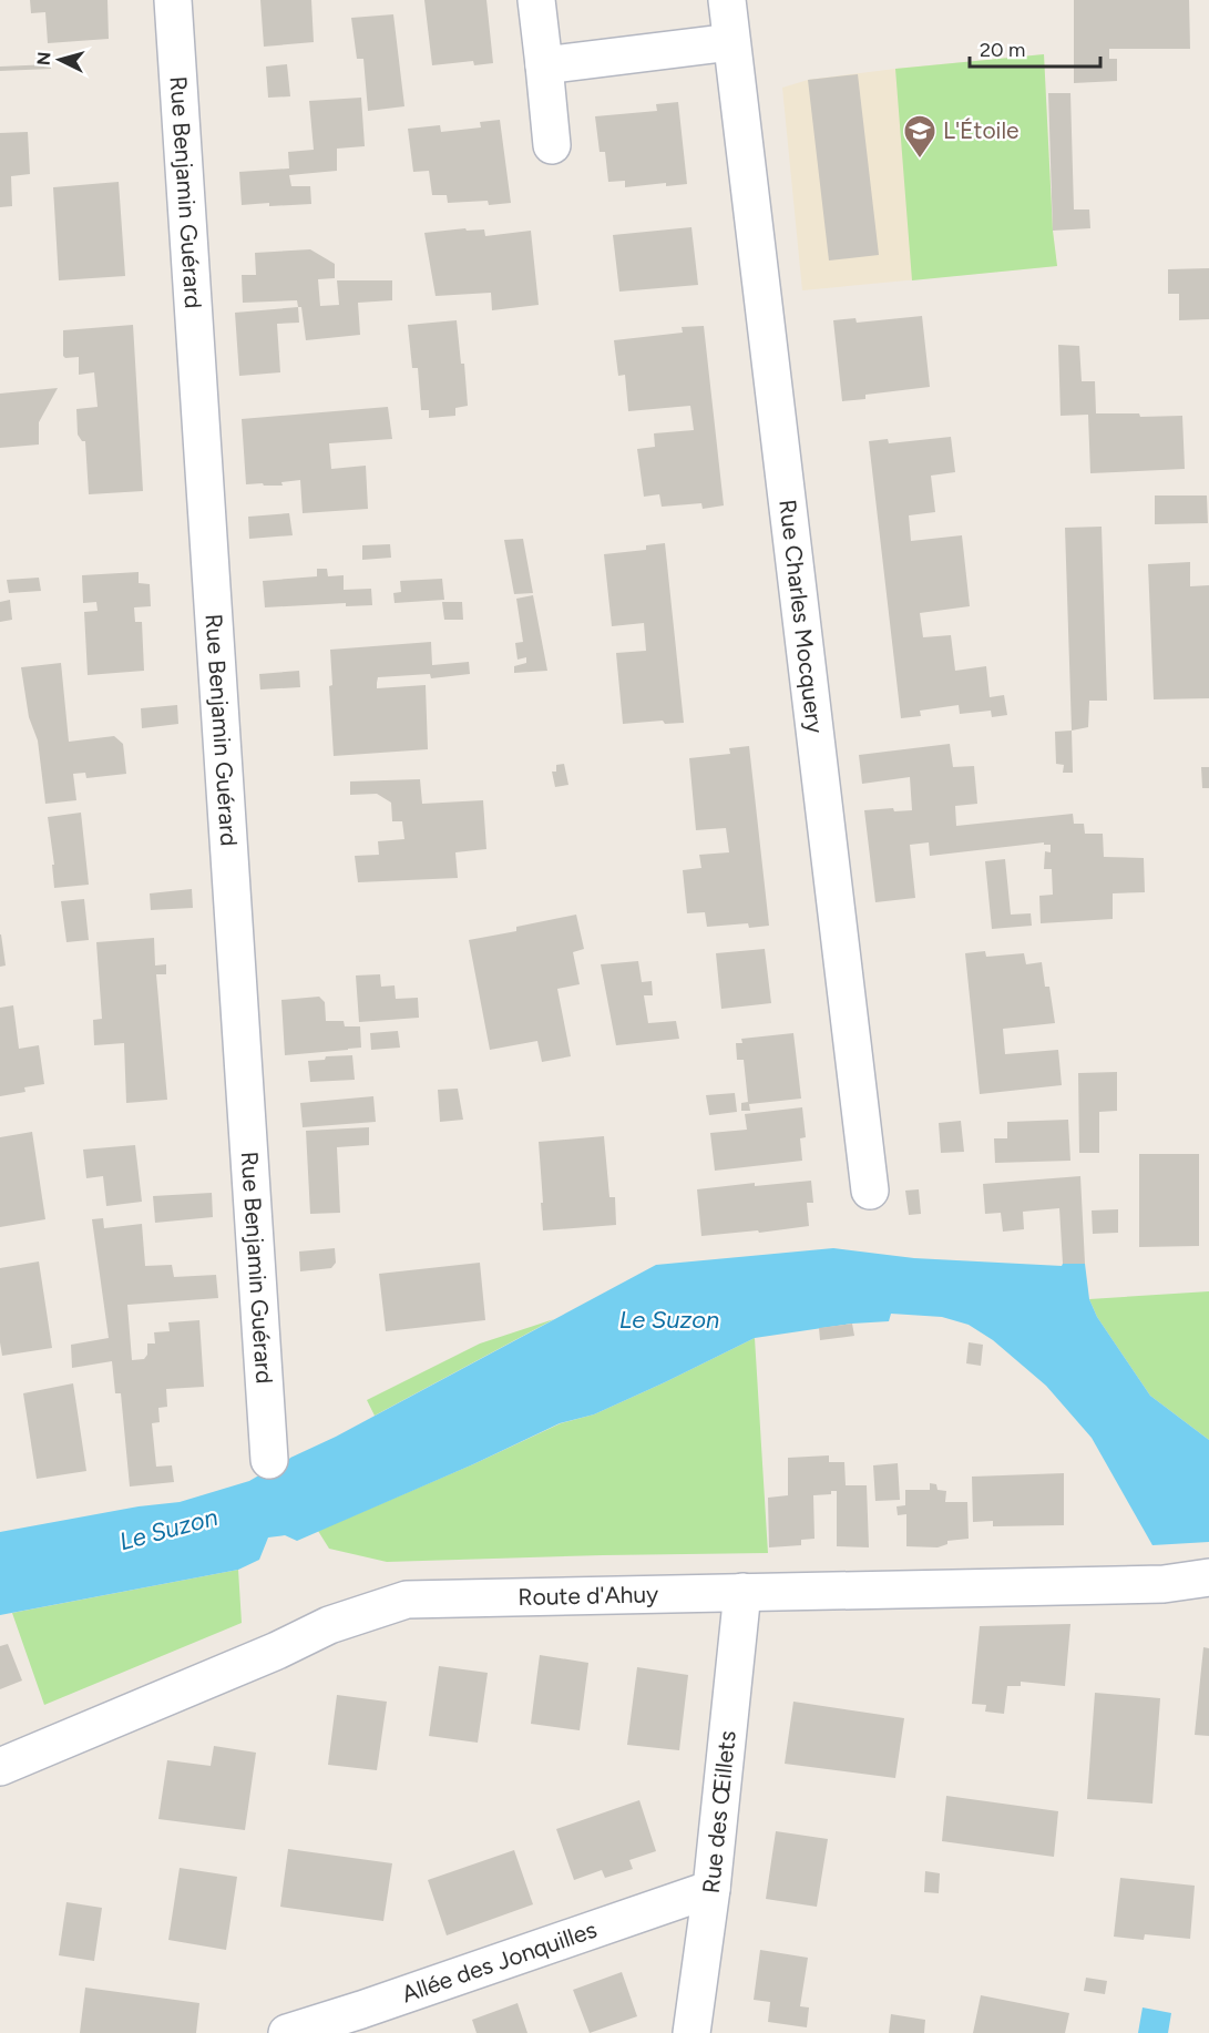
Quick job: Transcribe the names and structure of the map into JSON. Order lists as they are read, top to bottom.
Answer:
{
  "streets": {
    "street": [
      "Rue Benjamin Guérard",
      "Rue Charles Mocquery",
      "Route d'Ahuy",
      "Rue des Œillets",
      "Allée des Jonquilles"
    ]
  },
  "crossings": [
    ["Route d'Ahuy", "Rue des Œillets"],
    ["Rue des Œillets", "Allée des Jonquilles"]
  ],
  "water": ["Le Suzon"],
  "places": {
    "school or university": ["L'Étoile"]
  },
  "scale_bar": "20 m",
  "north": "left"
}
